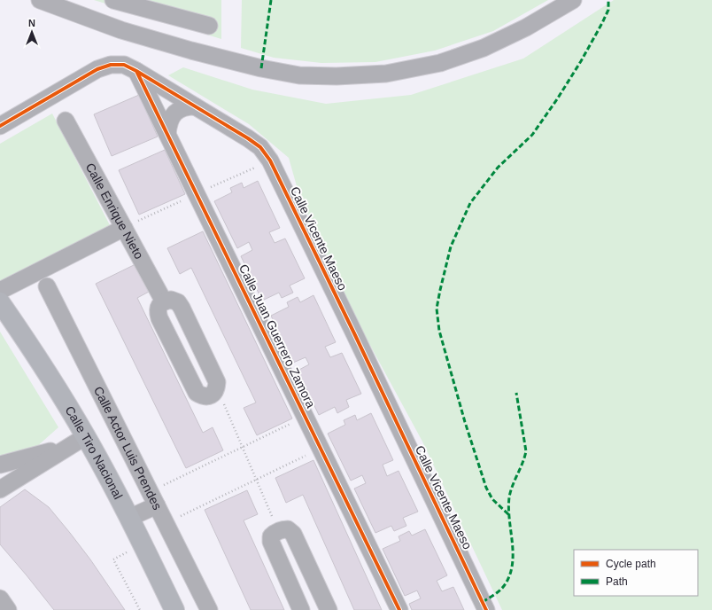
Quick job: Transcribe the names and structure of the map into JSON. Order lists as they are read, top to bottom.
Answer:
{
  "streets": {
    "main road": ["Calle Tiro Nacional"],
    "street": [
      "Calle Enrique Nieto",
      "Calle Vicente Maeso",
      "Calle Juan Guerrero Zamora",
      "Calle Actor Luis Prendes"
    ]
  },
  "crossings": [
    ["Calle Vicente Maeso", "Calle Juan Guerrero Zamora"]
  ],
  "legend": ["Cycle path", "Path"],
  "north": "top"
}
